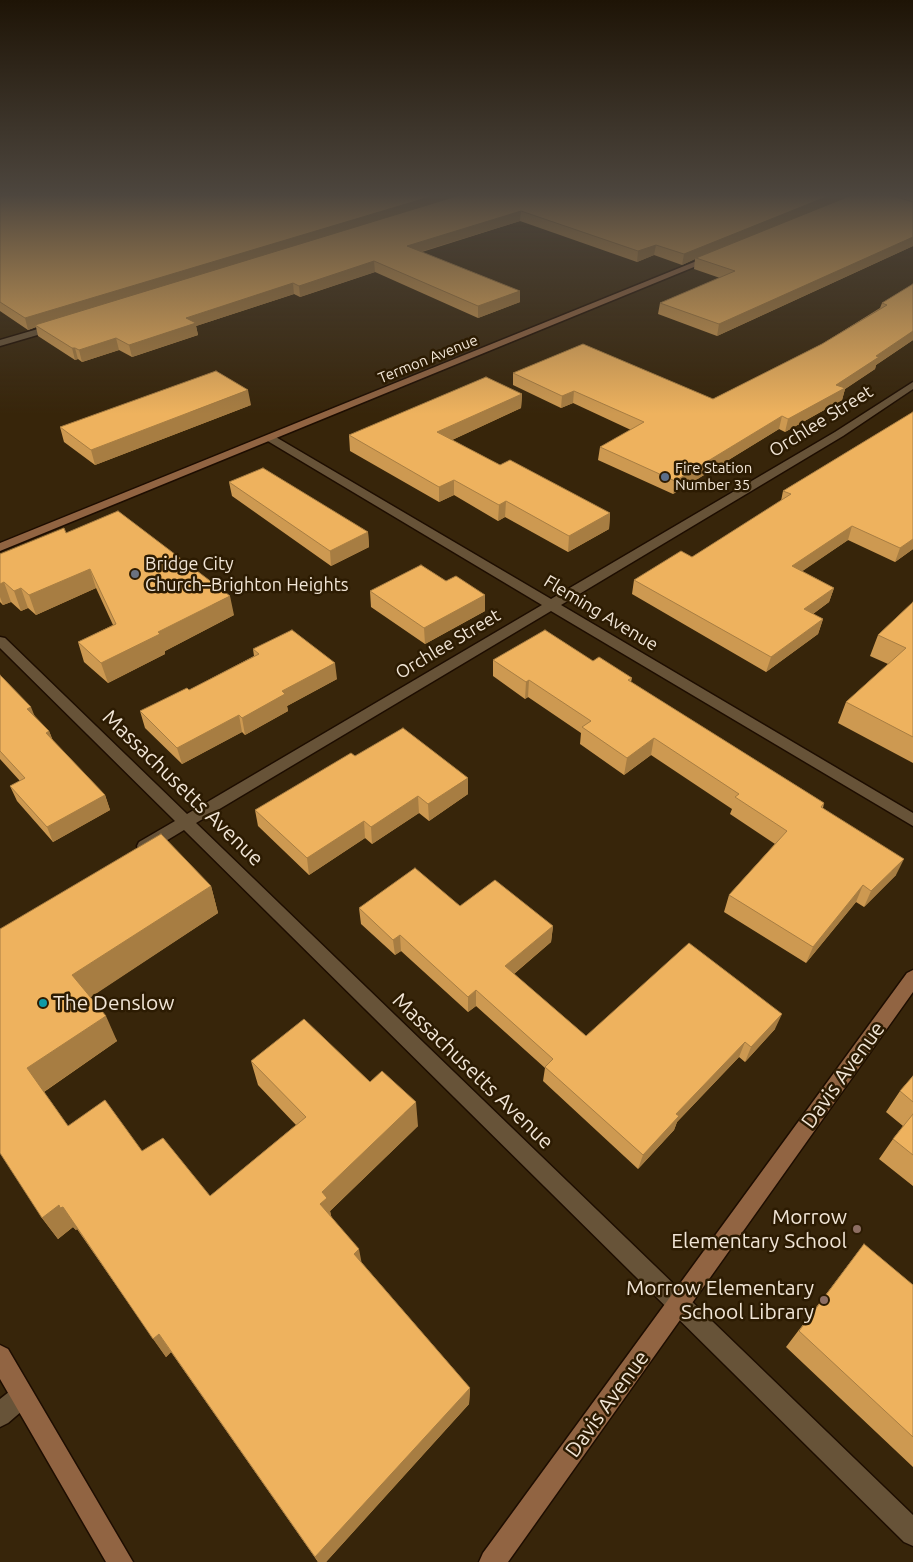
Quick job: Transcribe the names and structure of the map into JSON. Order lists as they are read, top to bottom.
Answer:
{
  "streets": {
    "street": [
      "Termon Avenue",
      "Orchlee Street",
      "Fleming Avenue",
      "Massachusetts Avenue",
      "Davis Avenue"
    ]
  },
  "crossings": [
    ["Termon Avenue", "Fleming Avenue"],
    ["Orchlee Street", "Fleming Avenue"],
    ["Orchlee Street", "Massachusetts Avenue"],
    ["Massachusetts Avenue", "Davis Avenue"]
  ],
  "places": [
    "Fire Station Number 35",
    "Bridge City Church–Brighton Heights",
    "The Denslow",
    "Morrow Elementary School",
    "Morrow Elementary School Library"
  ]
}
